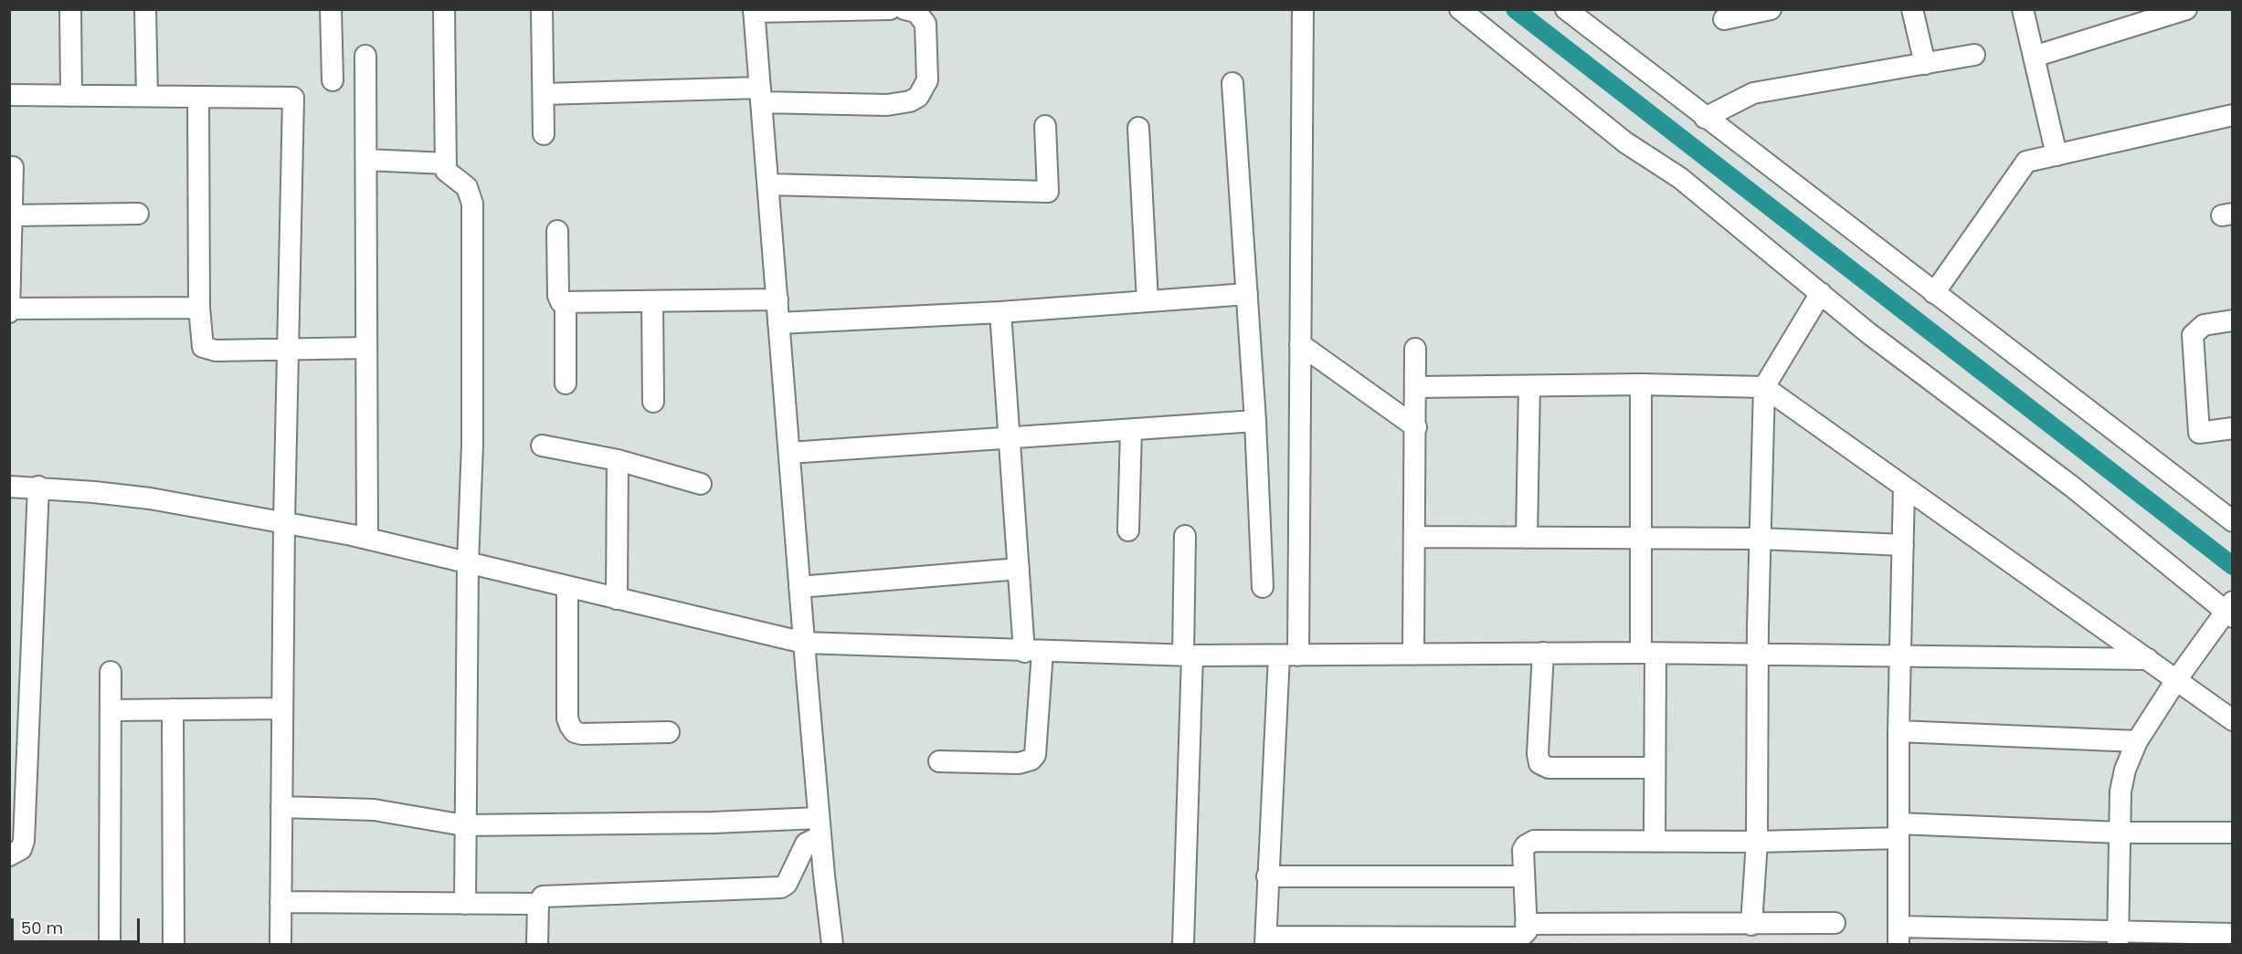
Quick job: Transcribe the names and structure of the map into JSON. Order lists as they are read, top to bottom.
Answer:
{
  "scale_bar": "50 m"
}
